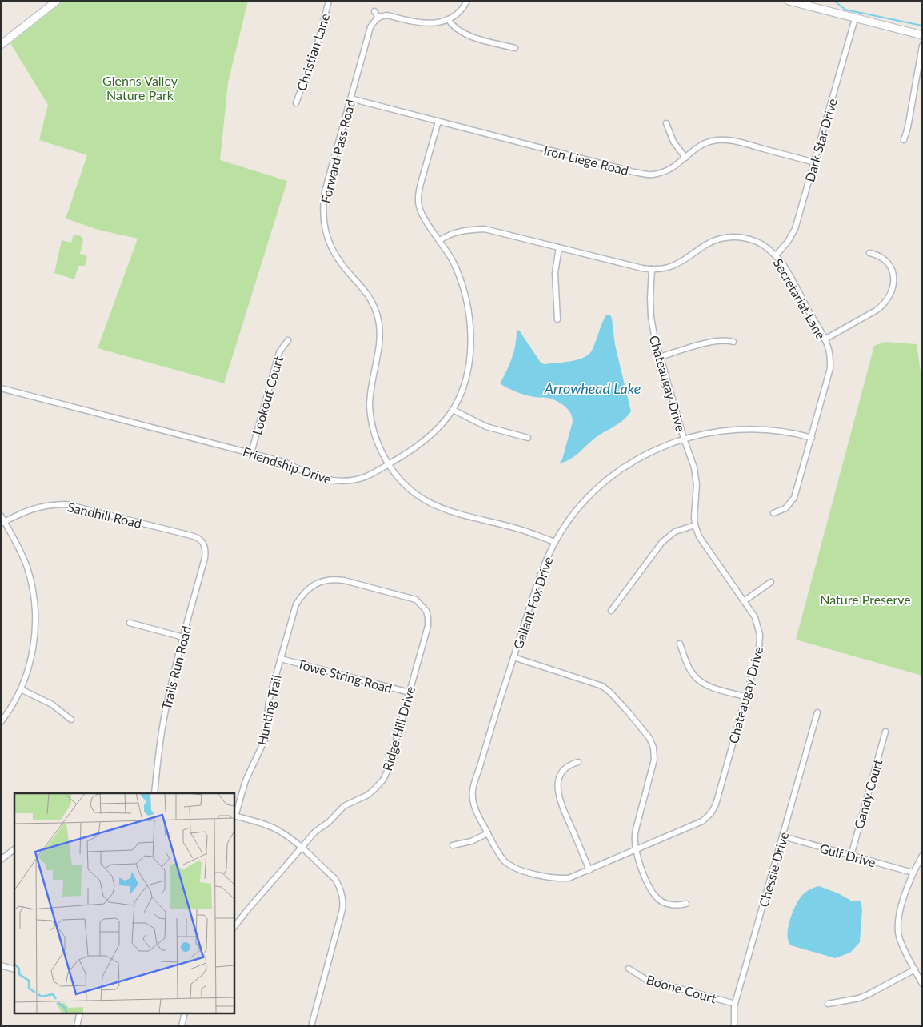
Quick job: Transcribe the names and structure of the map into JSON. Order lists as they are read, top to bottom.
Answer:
{
  "streets": {
    "street": [
      "Christian Lane",
      "Dark Star Drive",
      "Forward Pass Road",
      "Iron Liege Road",
      "Secretariat Lane",
      "Chateaugay Drive",
      "Lookout Court",
      "Friendship Drive",
      "Sandhill Road",
      "Gallant Fox Drive",
      "Trails Run Road",
      "Towe String Road",
      "Hunting Trail",
      "Ridge Hill Drive",
      "Gandy Court",
      "Gulf Drive",
      "Chessie Drive",
      "Boone Court"
    ]
  },
  "crossings": [
    ["Dark Star Drive", "Iron Liege Road"],
    ["Dark Star Drive", "Secretariat Lane"],
    ["Forward Pass Road", "Iron Liege Road"],
    ["Forward Pass Road", "Friendship Drive"],
    ["Iron Liege Road", "Friendship Drive"],
    ["Secretariat Lane", "Chateaugay Drive"],
    ["Secretariat Lane", "Friendship Drive"],
    ["Secretariat Lane", "Gallant Fox Drive"],
    ["Chateaugay Drive", "Gallant Fox Drive"],
    ["Lookout Court", "Friendship Drive"],
    ["Sandhill Road", "Trails Run Road"],
    ["Towe String Road", "Hunting Trail"],
    ["Towe String Road", "Ridge Hill Drive"],
    ["Hunting Trail", "Ridge Hill Drive"],
    ["Gandy Court", "Gulf Drive"],
    ["Gulf Drive", "Chessie Drive"],
    ["Chessie Drive", "Boone Court"]
  ],
  "water": ["Arrowhead Lake"],
  "parks": ["Glenns Valley Nature Park", "Nature Preserve"]
}
